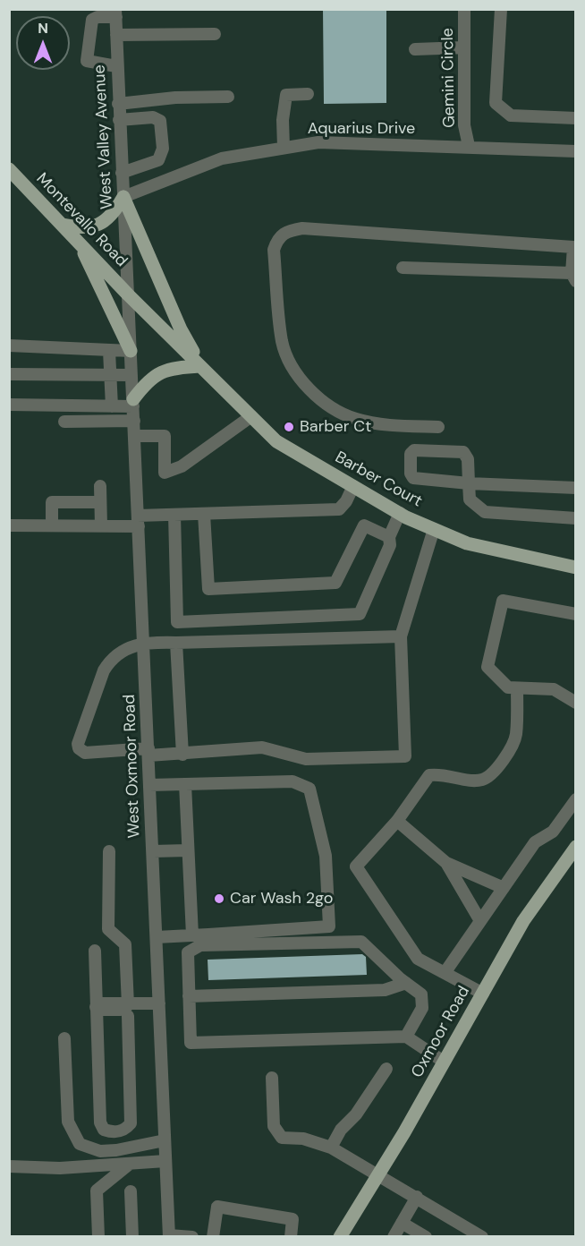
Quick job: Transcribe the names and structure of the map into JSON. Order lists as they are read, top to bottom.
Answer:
{
  "streets": {
    "main road": ["Montevallo Road", "Barber Court", "Oxmoor Road"],
    "street": [
      "Gemini Circle",
      "Aquarius Drive",
      "West Valley Avenue",
      "West Oxmoor Road"
    ]
  },
  "crossings": [
    ["Gemini Circle", "Aquarius Drive"],
    ["Aquarius Drive", "West Valley Avenue"],
    ["West Valley Avenue", "Montevallo Road"],
    ["West Valley Avenue", "Barber Court"],
    ["West Valley Avenue", "West Oxmoor Road"],
    ["Montevallo Road", "Barber Court"],
    ["Montevallo Road", "West Oxmoor Road"],
    ["Barber Court", "West Oxmoor Road"]
  ],
  "places": ["Barber Ct", "Car Wash 2go"],
  "north": "top"
}
